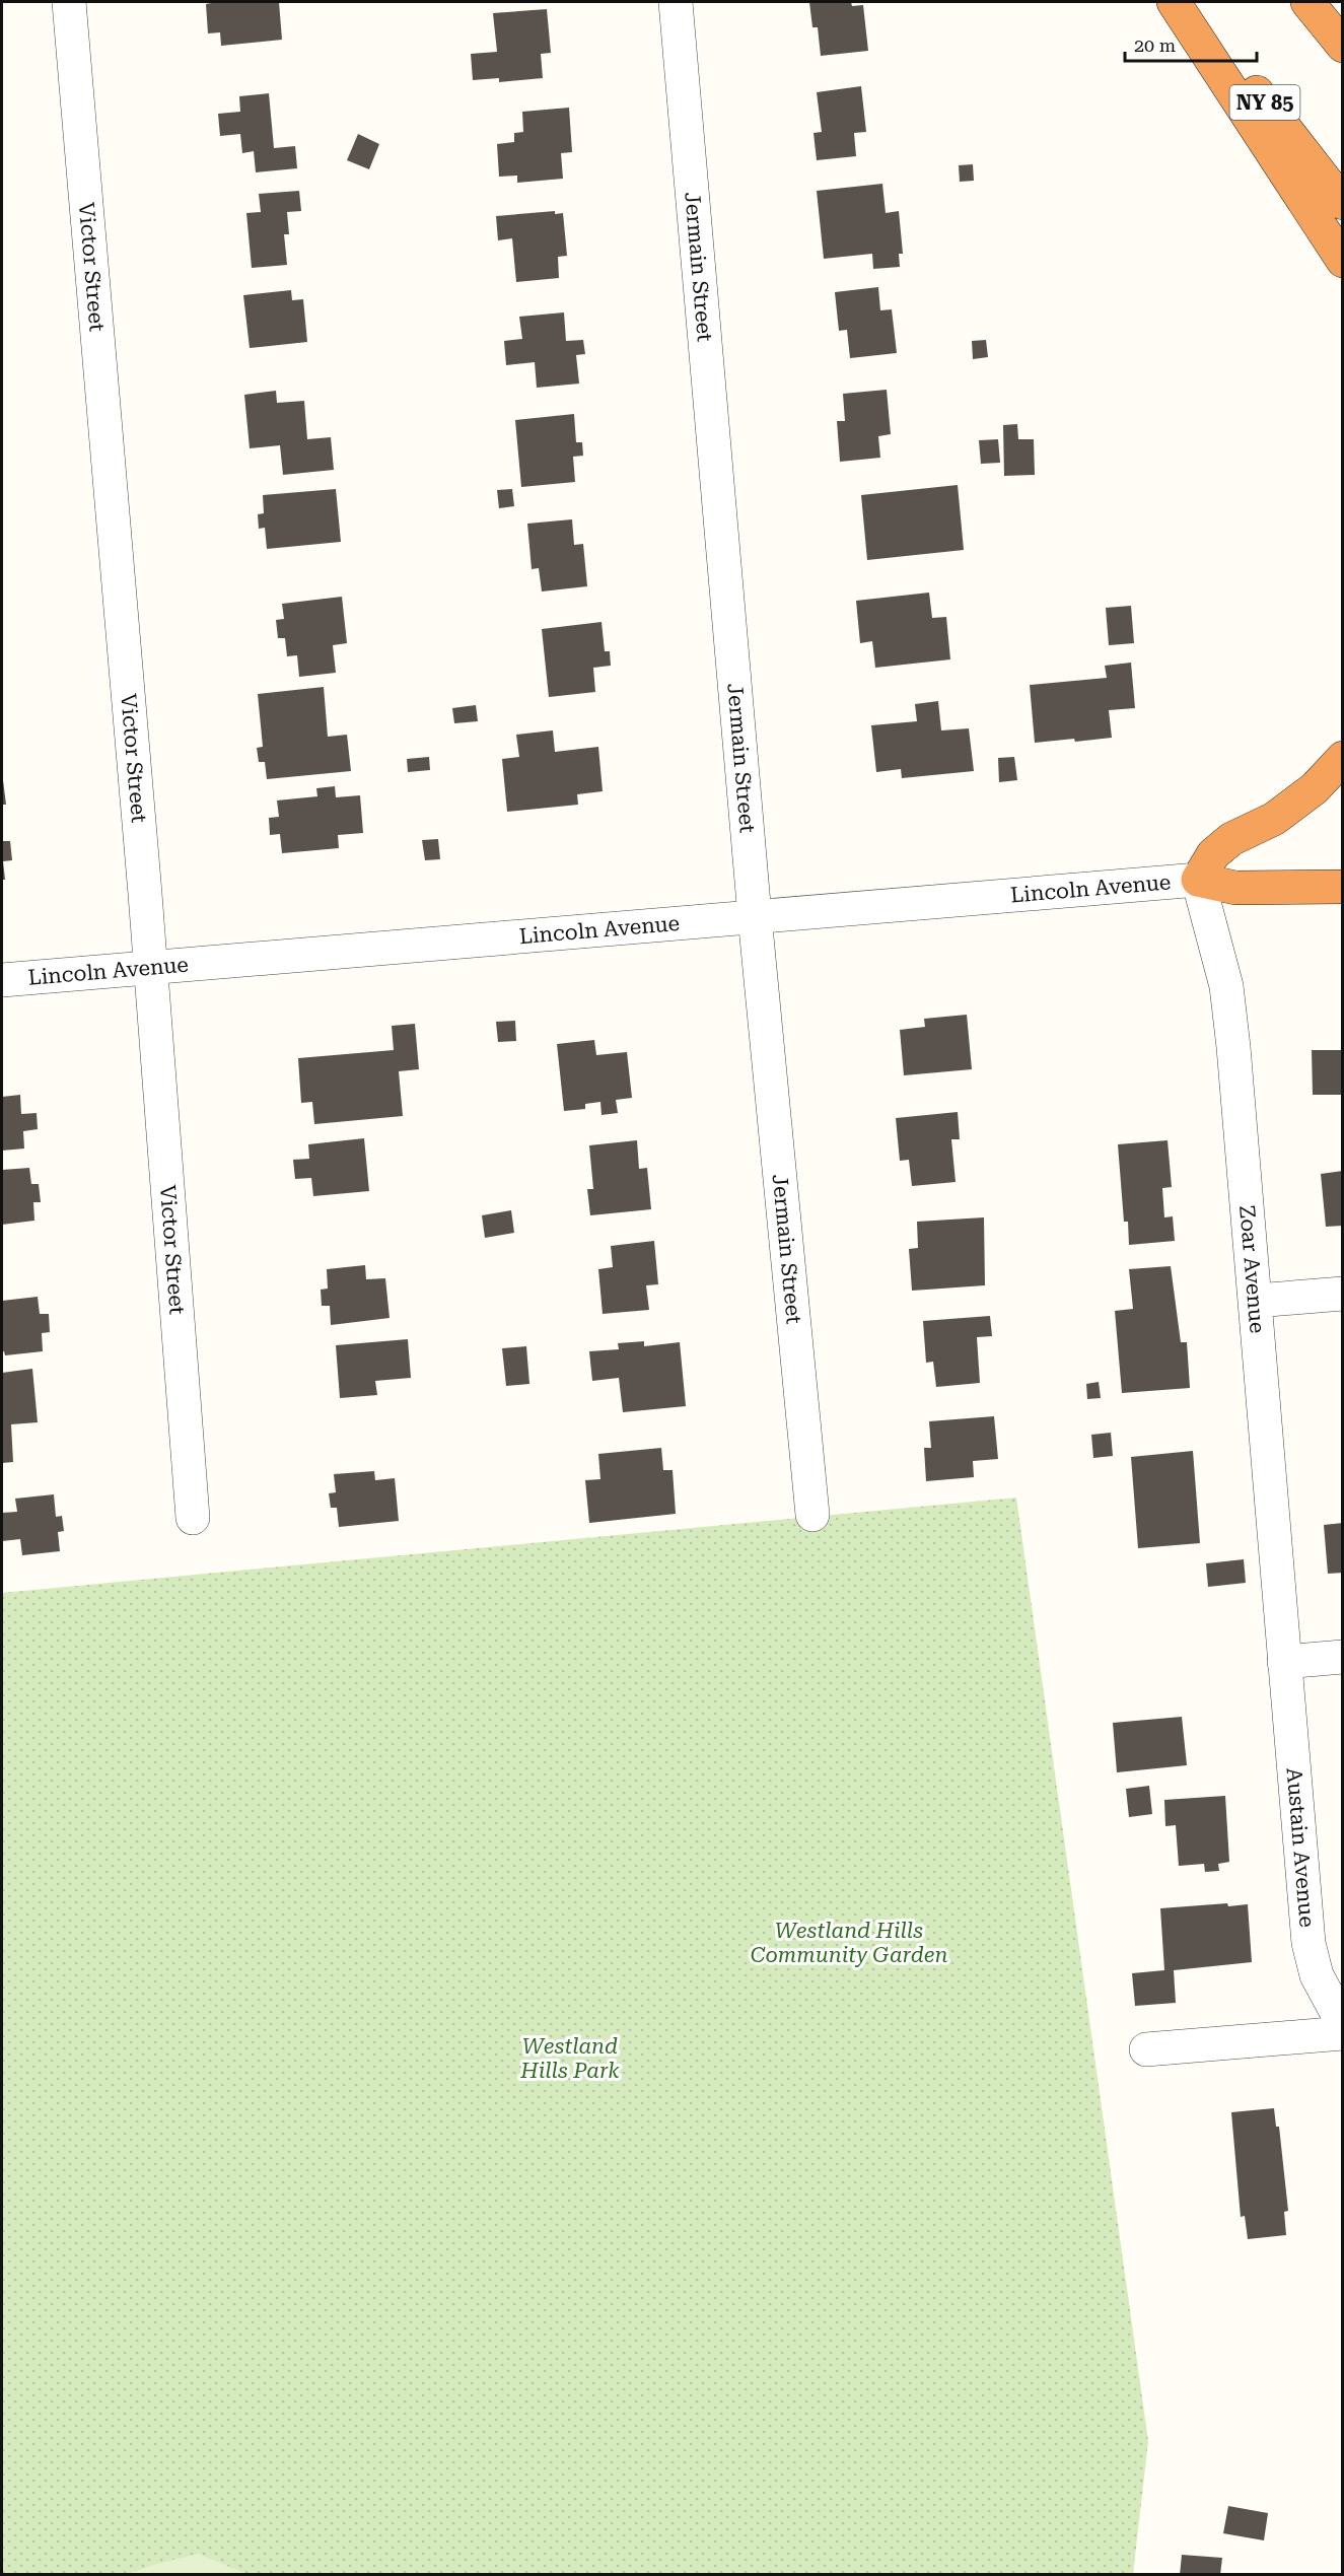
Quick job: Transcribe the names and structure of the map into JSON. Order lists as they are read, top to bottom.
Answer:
{
  "streets": {
    "highway": ["NY 85"],
    "street": [
      "Jermain Street",
      "Victor Street",
      "Lincoln Avenue",
      "Zoar Avenue",
      "Austain Avenue"
    ]
  },
  "crossings": [
    ["Jermain Street", "Lincoln Avenue"],
    ["Victor Street", "Lincoln Avenue"],
    ["Lincoln Avenue", "Zoar Avenue"],
    ["Zoar Avenue", "Austain Avenue"]
  ],
  "parks": ["Westland Hills Community Garden", "Westland Hills Park"],
  "scale_bar": "20 m"
}
